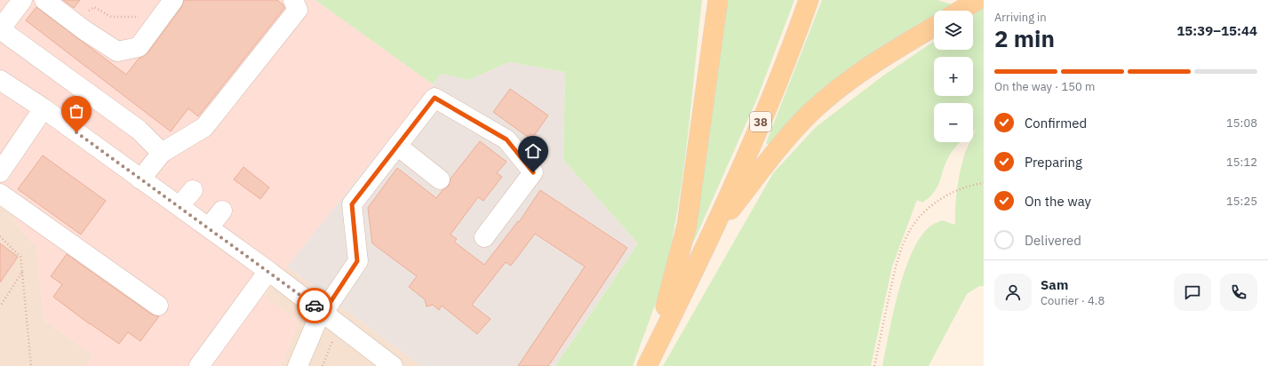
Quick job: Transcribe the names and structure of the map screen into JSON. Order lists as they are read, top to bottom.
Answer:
{
  "streets": {
    "main road": ["38"]
  },
  "page": {
    "heading": ["2 min", "Arriving in", "15:39–15:44"],
    "panel": ["Sam", "Courier · 4.8"],
    "map_buttons": ["+", "−"],
    "bar": "On the way · 150 m",
    "list": [
      ["Confirmed", "15:08"],
      ["Preparing", "15:12"],
      ["On the way", "15:25"],
      "Delivered"
    ]
  }
}
